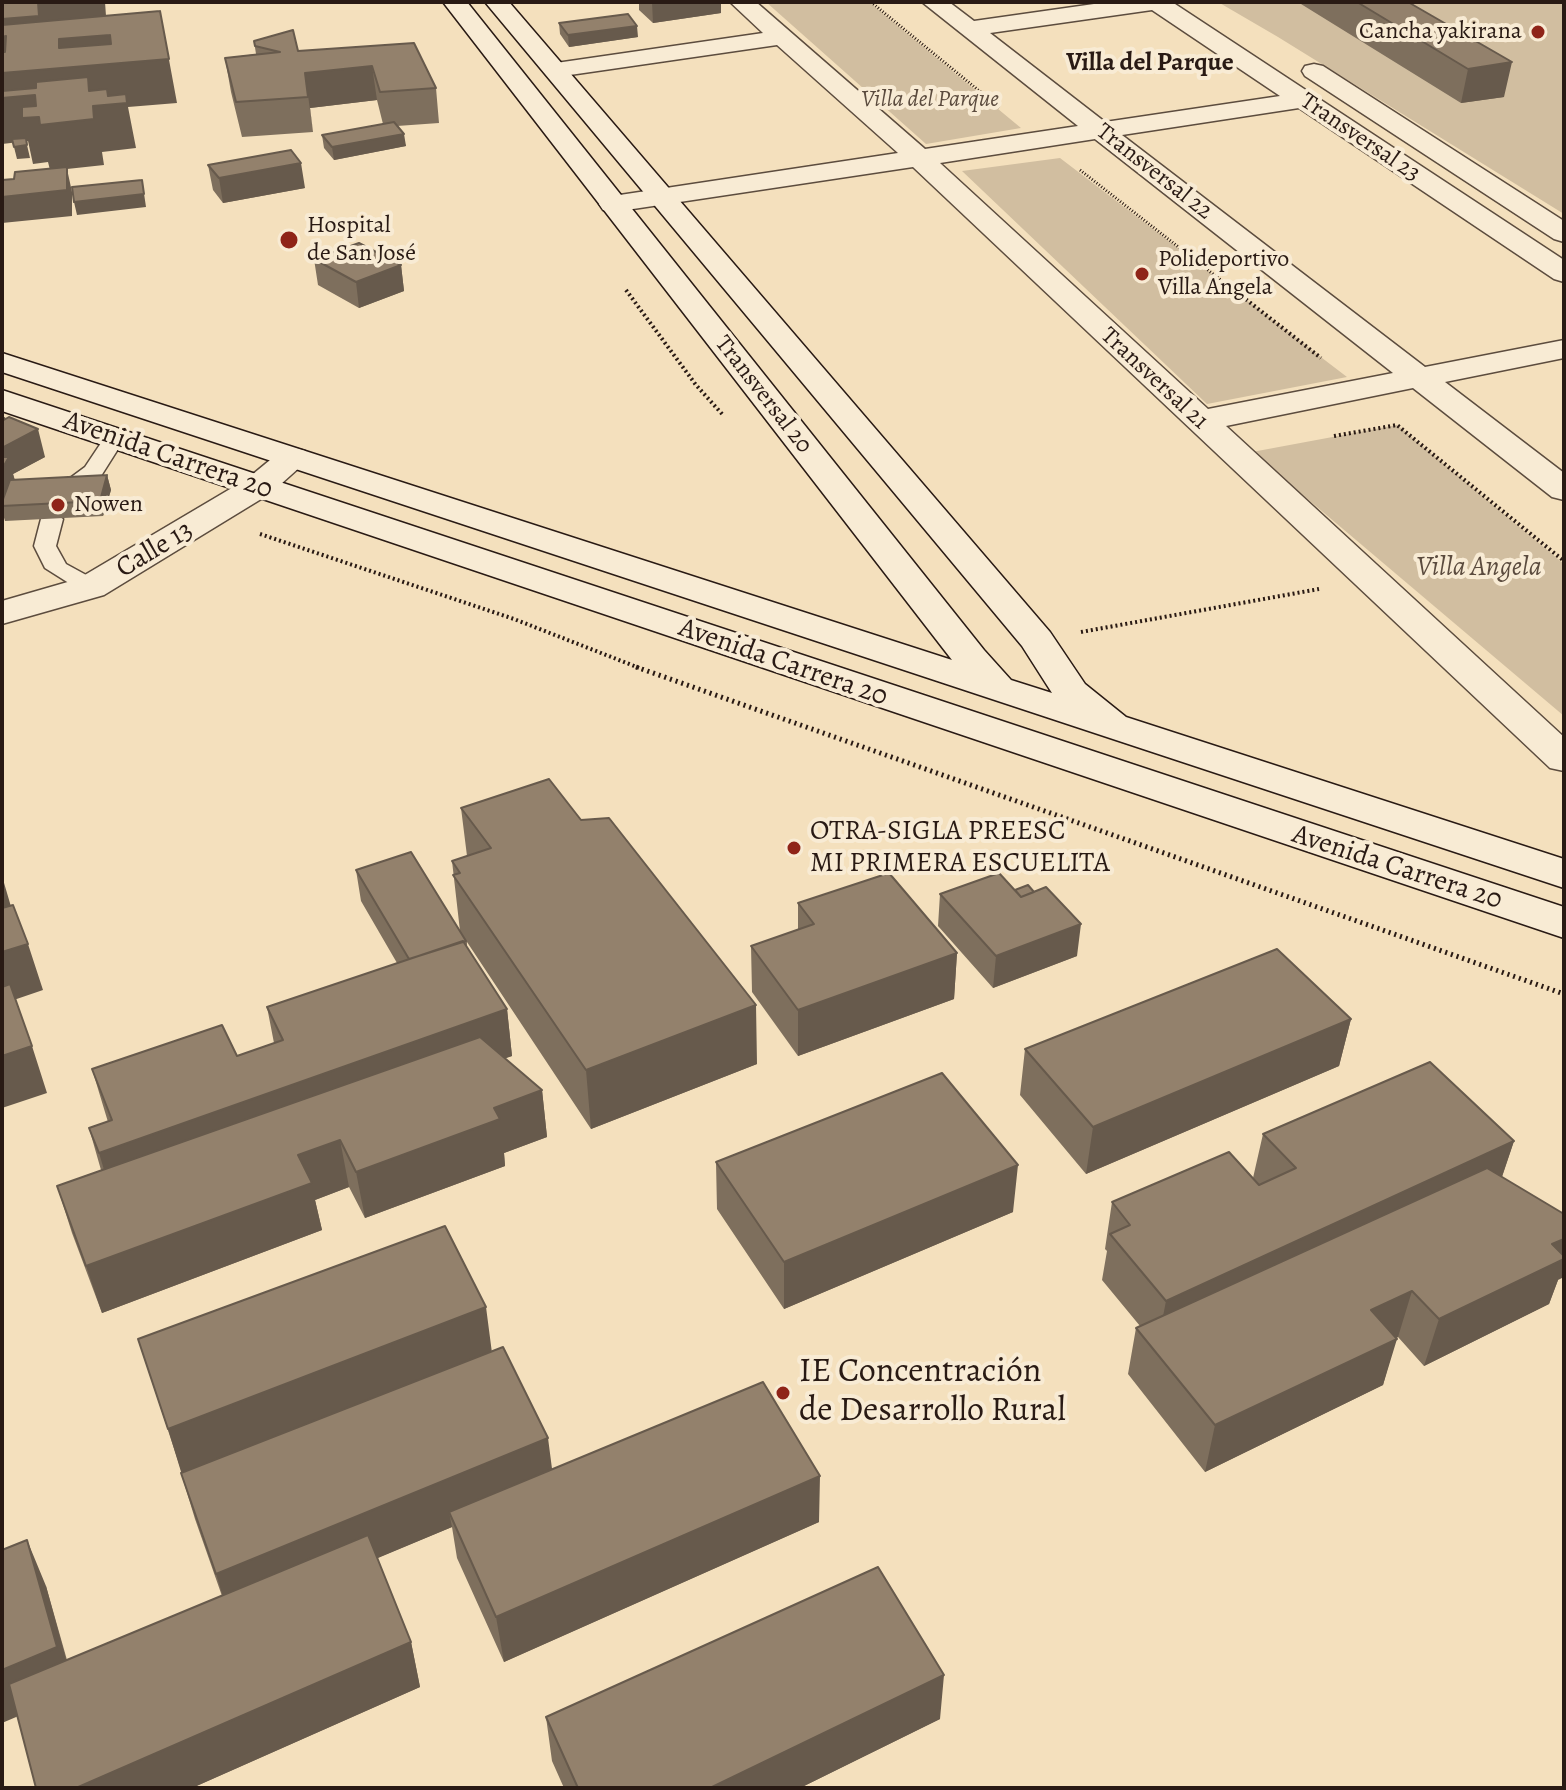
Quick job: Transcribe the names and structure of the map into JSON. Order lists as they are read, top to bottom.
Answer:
{
  "streets": {
    "street": [
      "Transversal 23",
      "Transversal 22",
      "Transversal 21",
      "Transversal 20",
      "Avenida Carrera 20",
      "Calle 13"
    ]
  },
  "crossings": [
    ["Transversal 20", "Avenida Carrera 20"],
    ["Avenida Carrera 20", "Calle 13"]
  ],
  "districts": ["Villa del Parque"],
  "parks": ["Villa del Parque", "Villa Angela"],
  "places": [
    "Cancha yakirana",
    "Hospital de San José",
    "Polideportivo Villa Angela",
    "Nowen",
    "OTRA-SIGLA PREESC MI PRIMERA ESCUELITA",
    "IE Concentración de Desarrollo Rural"
  ]
}
